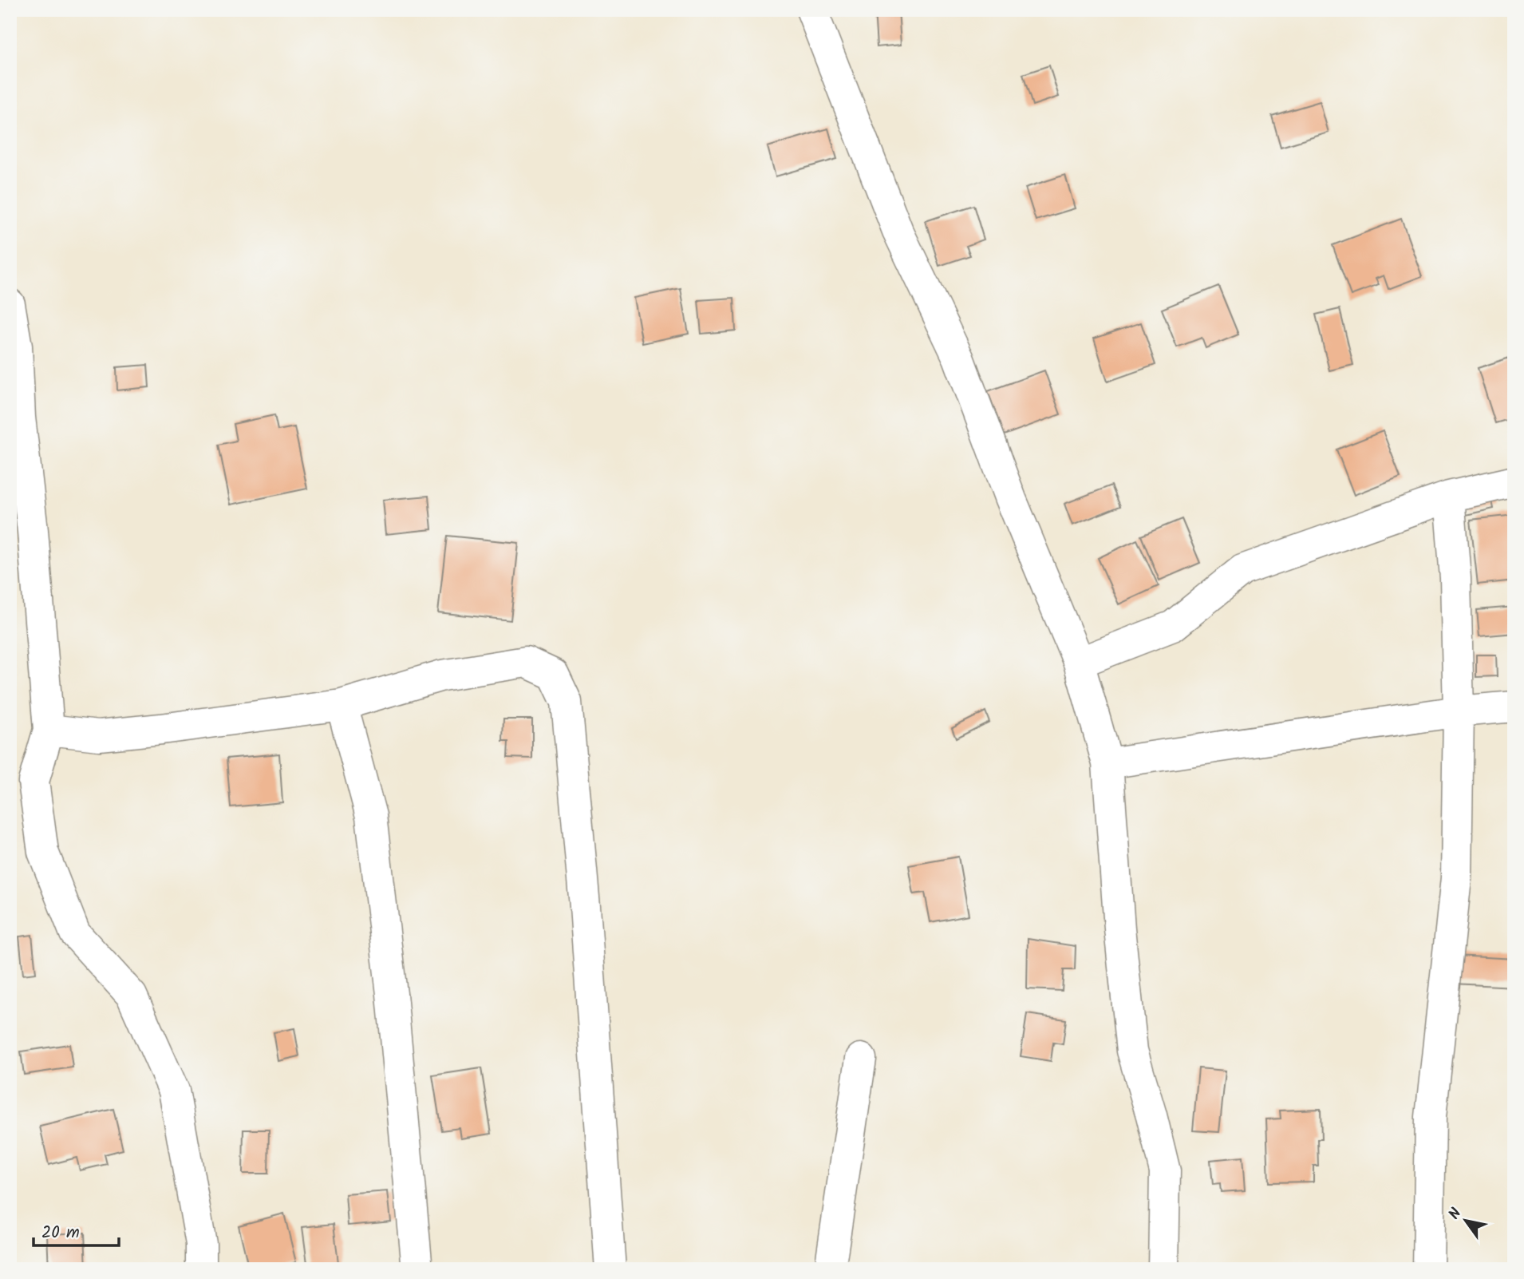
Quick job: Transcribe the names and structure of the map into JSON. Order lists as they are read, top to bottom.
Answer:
{
  "scale_bar": "20 m",
  "north": "top left"
}
